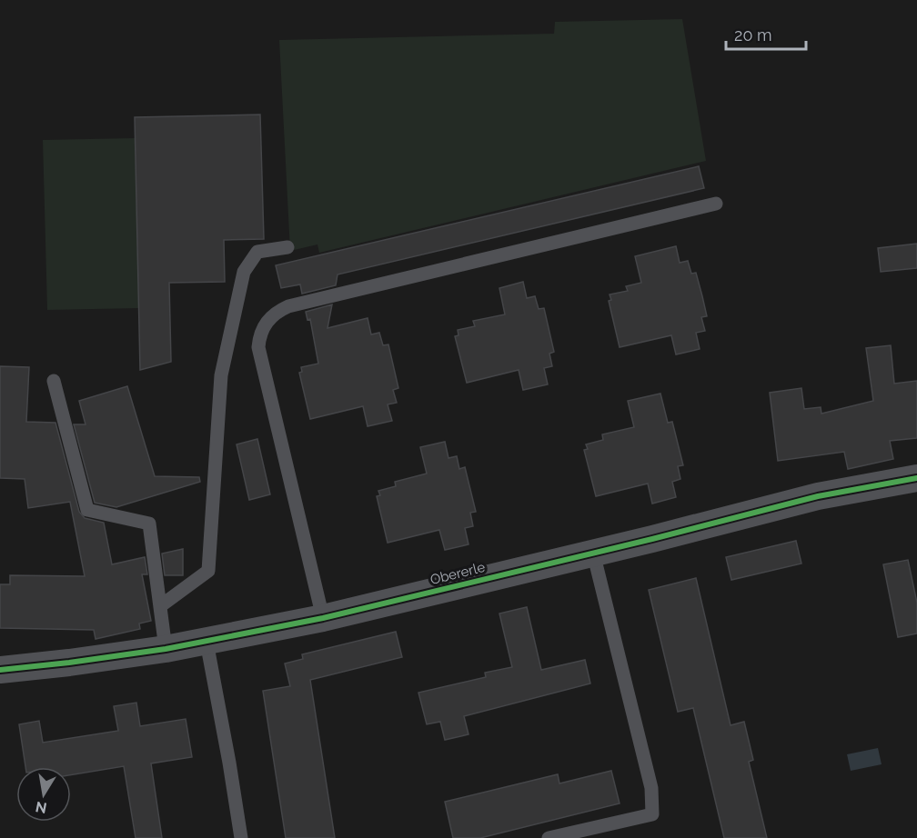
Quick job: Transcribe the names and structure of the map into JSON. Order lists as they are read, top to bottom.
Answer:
{
  "streets": {
    "street": ["Obererle"]
  },
  "scale_bar": "20 m",
  "north": "bottom"
}
